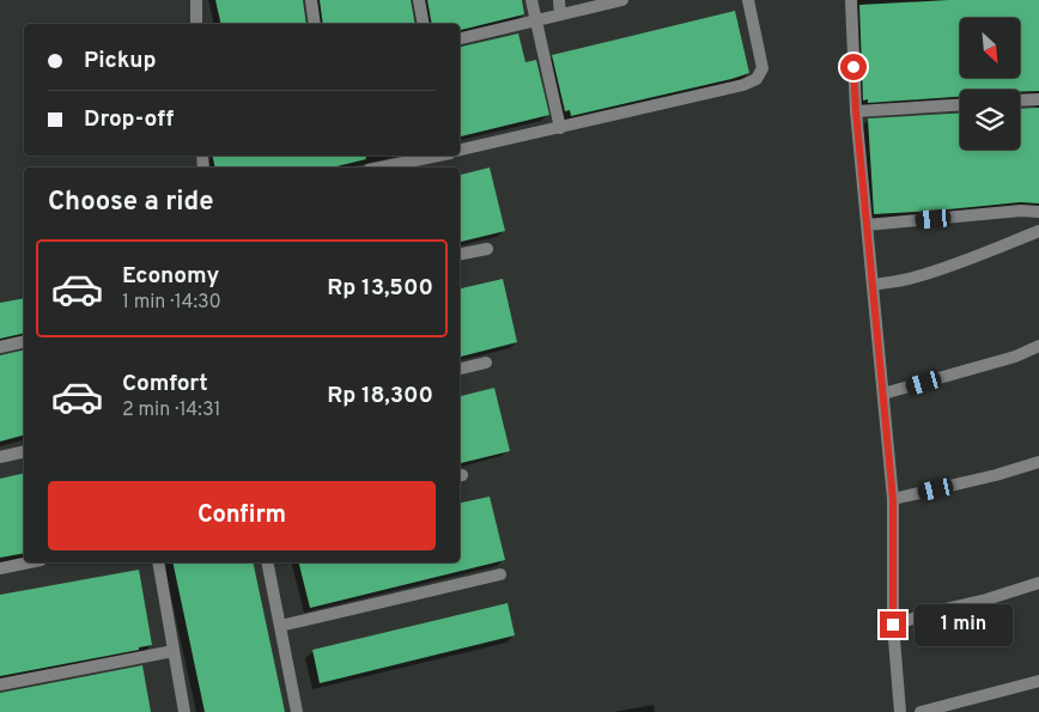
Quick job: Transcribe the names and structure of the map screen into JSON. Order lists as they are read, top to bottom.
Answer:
{
  "north": "bottom right",
  "page": {
    "banner": ["Pickup", "Drop-off"],
    "heading": "Choose a ride",
    "list": [
      {
        "name": "Economy",
        "note": "1 min · 14:30",
        "value": "Rp 13,500"
      },
      {
        "name": "Comfort",
        "note": "2 min · 14:31",
        "value": "Rp 18,300"
      }
    ],
    "buttons": "Confirm",
    "bubble": "1 min"
  }
}
